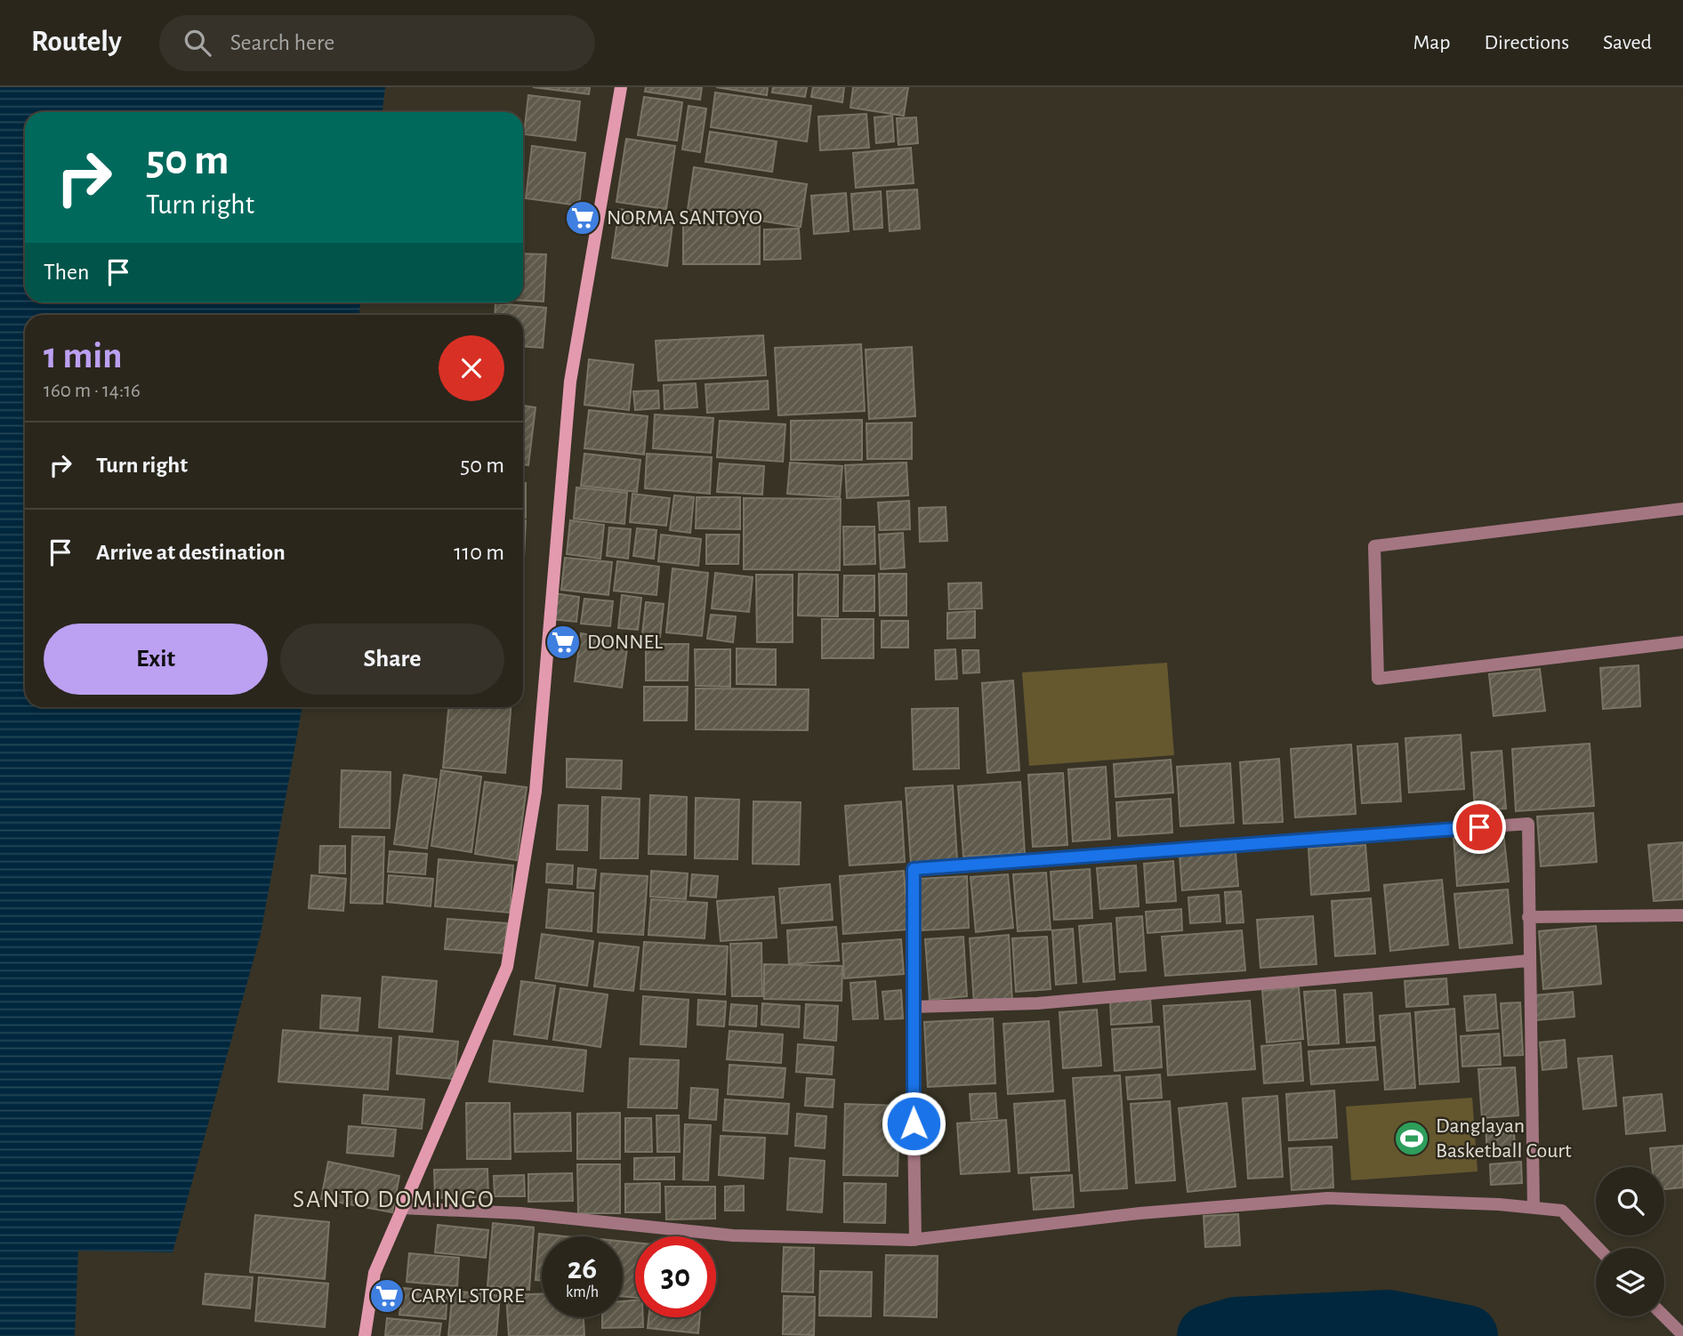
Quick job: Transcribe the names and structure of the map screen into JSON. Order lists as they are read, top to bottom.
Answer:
{
  "districts": ["SANTO DOMINGO"],
  "places": {
    "supermarket": ["NORMA SANTOYO", "DONNEL", "CARYL STORE"],
    "sports": ["Danglayan Basketball Court"]
  },
  "page": {
    "header": "Routely",
    "search": "Search here",
    "nav": ["Map", "Directions", "Saved"],
    "turn": ["50 m", "Turn right"],
    "then": "Then",
    "heading": ["1 min", "160 m · 14:16"],
    "list": [
      {
        "name": "Turn right",
        "value": "50 m"
      },
      {
        "name": "Arrive at destination",
        "value": "110 m"
      }
    ],
    "buttons": ["Exit", "Share"],
    "speed": "26 km/h",
    "limit": "30"
  }
}
